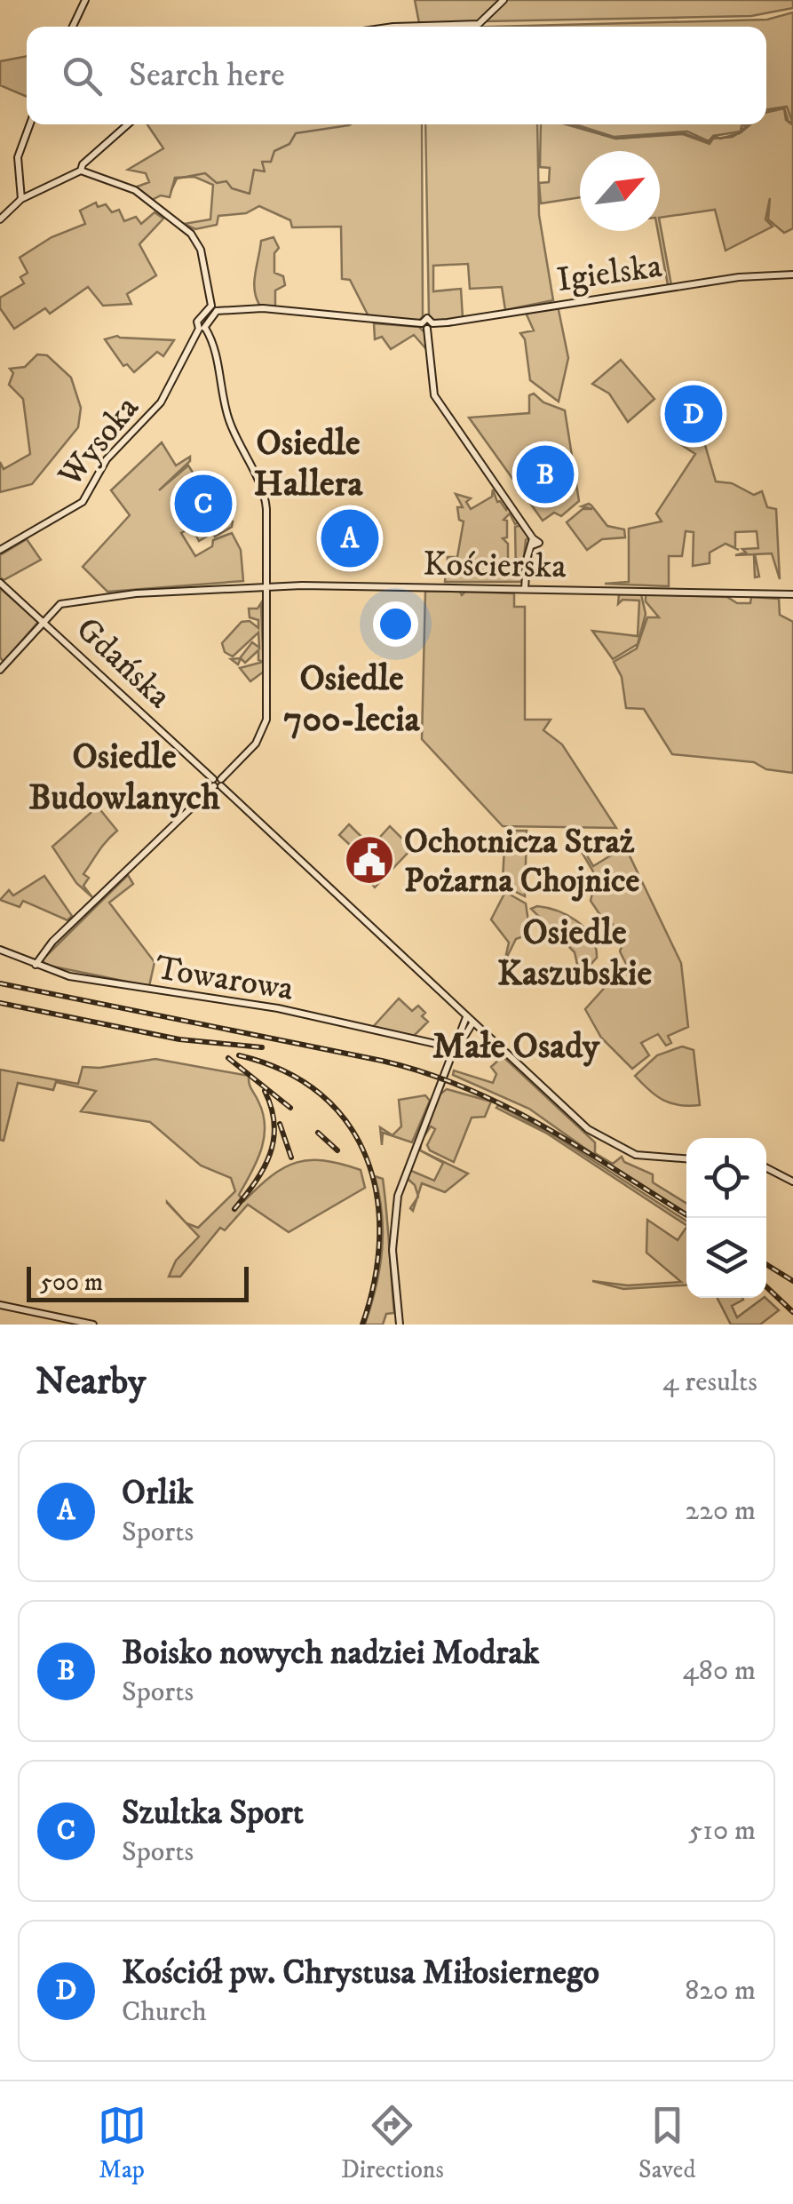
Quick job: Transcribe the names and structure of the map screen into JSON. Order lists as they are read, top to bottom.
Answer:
{
  "streets": {
    "street": [
      "Igielska",
      "Wysoka",
      "Kościerska",
      "Gdańska",
      "Towarowa"
    ]
  },
  "crossings": [
    ["Igielska", "Wysoka"],
    ["Kościerska", "Gdańska"]
  ],
  "districts": [
    "Osiedle Hallera",
    "Osiedle 700-lecia",
    "Osiedle Budowlanych",
    "Osiedle Kaszubskie",
    "Małe Osady"
  ],
  "places": {
    "public building": ["Ochotnicza Straż Pożarna Chojnice"]
  },
  "scale_bar": "500 m",
  "north": "top right",
  "page": {
    "search": "Search here",
    "pins": [
      "D",
      "B",
      "C",
      "A"
    ],
    "scale": "500 m",
    "heading": ["Nearby", "4 results"],
    "list": [
      {
        "mark": "A",
        "name": "Orlik",
        "note": "Sports",
        "value": "220 m"
      },
      {
        "mark": "B",
        "name": "Boisko nowych nadziei Modrak",
        "note": "Sports",
        "value": "480 m"
      },
      {
        "mark": "C",
        "name": "Szultka Sport",
        "note": "Sports",
        "value": "510 m"
      },
      {
        "mark": "D",
        "name": "Kościół pw. Chrystusa Miłosiernego",
        "note": "Church",
        "value": "820 m"
      }
    ],
    "nav": ["Map", "Directions", "Saved"]
  }
}
